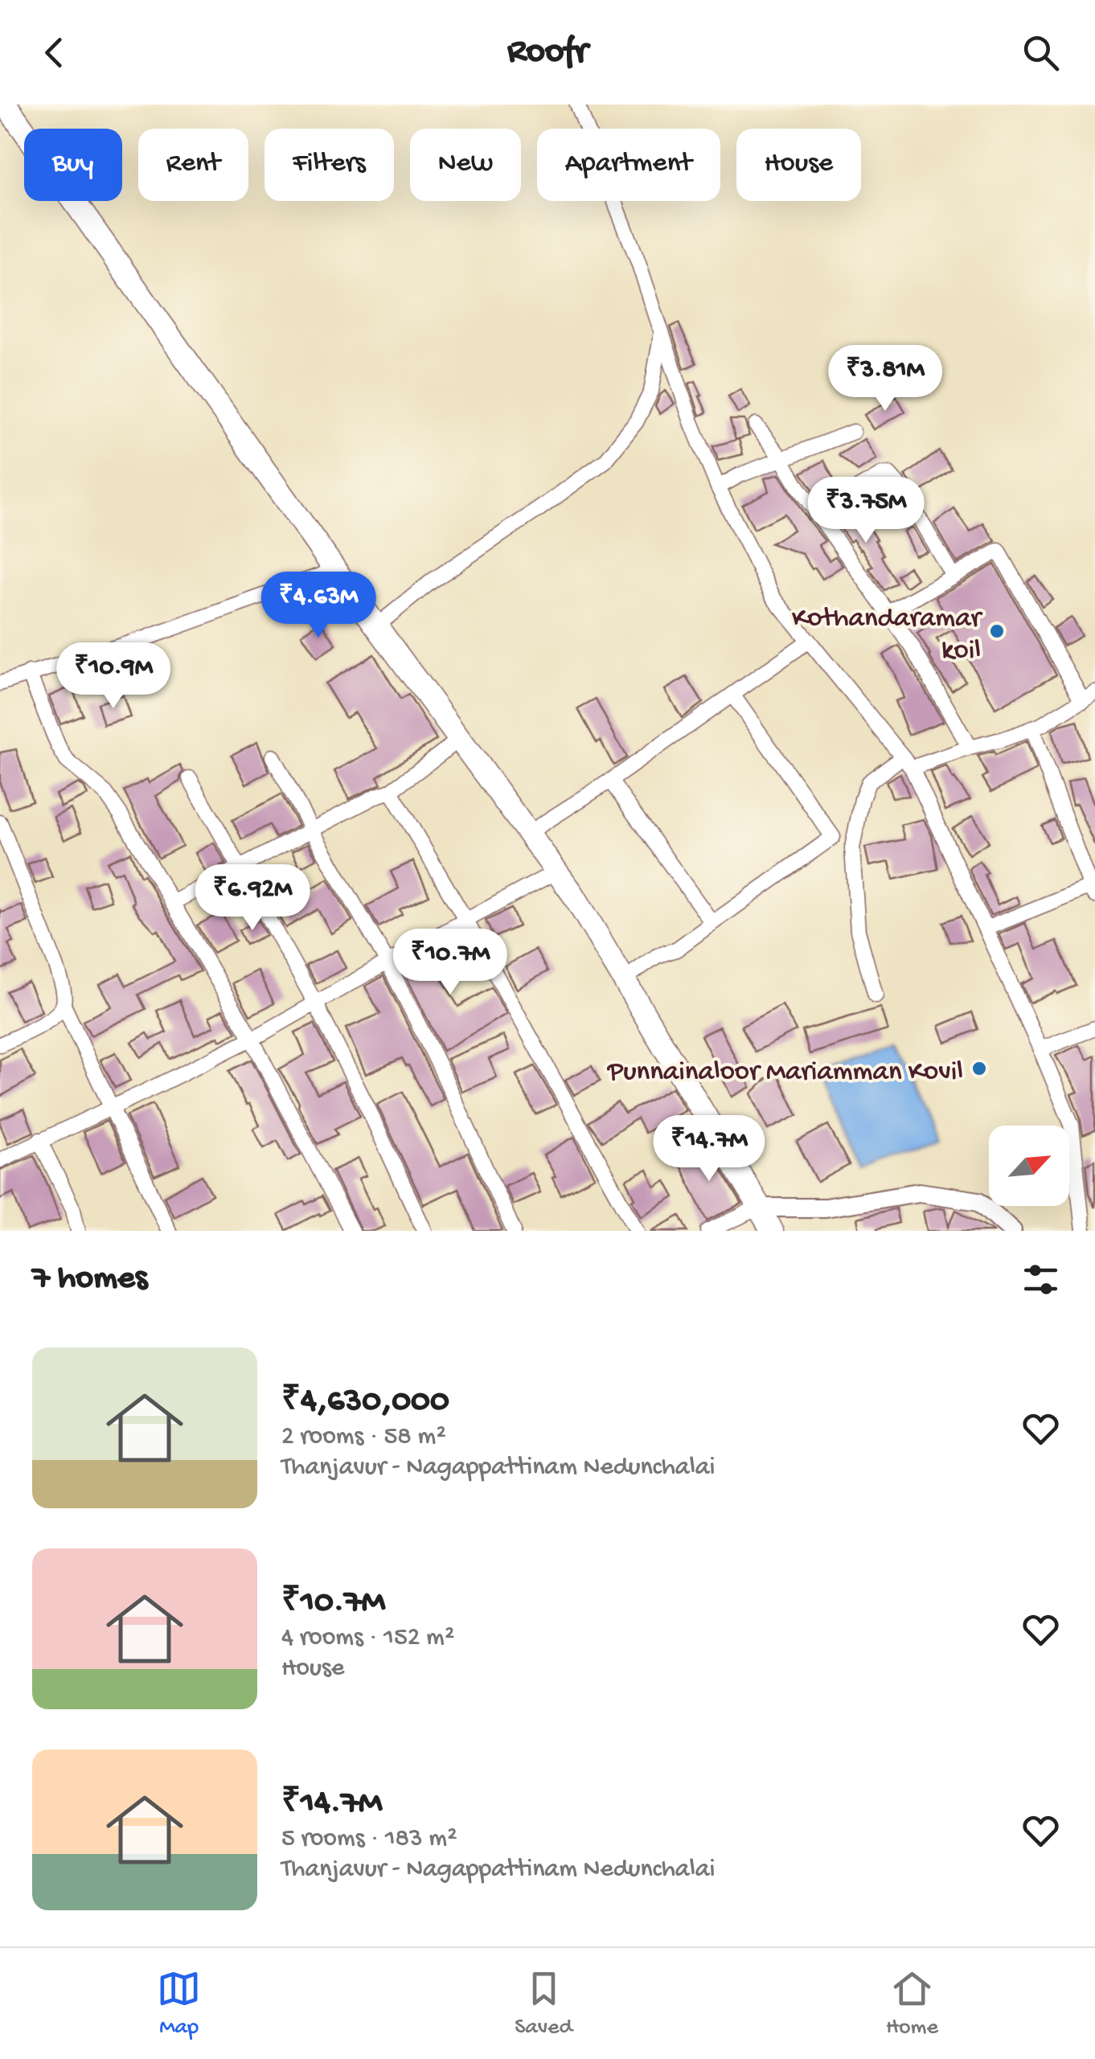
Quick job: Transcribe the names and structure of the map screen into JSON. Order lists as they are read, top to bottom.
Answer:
{
  "places": ["Kothandaramar koil", "Punnainaloor Mariamman Kovil"],
  "north": "top right",
  "page": {
    "header": "Roofr",
    "chip": [
      "Buy",
      "Rent",
      "Filters",
      "New",
      "Apartment",
      "House"
    ],
    "price": [
      "₹3.81M",
      "₹3.75M",
      "₹4.63M",
      "₹10.9M",
      "₹6.92M",
      "₹10.7M",
      "₹14.7M"
    ],
    "heading": "7 homes",
    "list": [
      {
        "name": "₹4,630,000",
        "note": "2 rooms · 58 m² · Thanjavur - Nagappattinam Nedunchalai"
      },
      {
        "name": "₹10.7M",
        "note": "4 rooms · 152 m² · House"
      },
      {
        "name": "₹14.7M",
        "note": "5 rooms · 183 m² · Thanjavur - Nagappattinam Nedunchalai"
      }
    ],
    "tabs": ["Map", "Saved", "Home"]
  }
}
